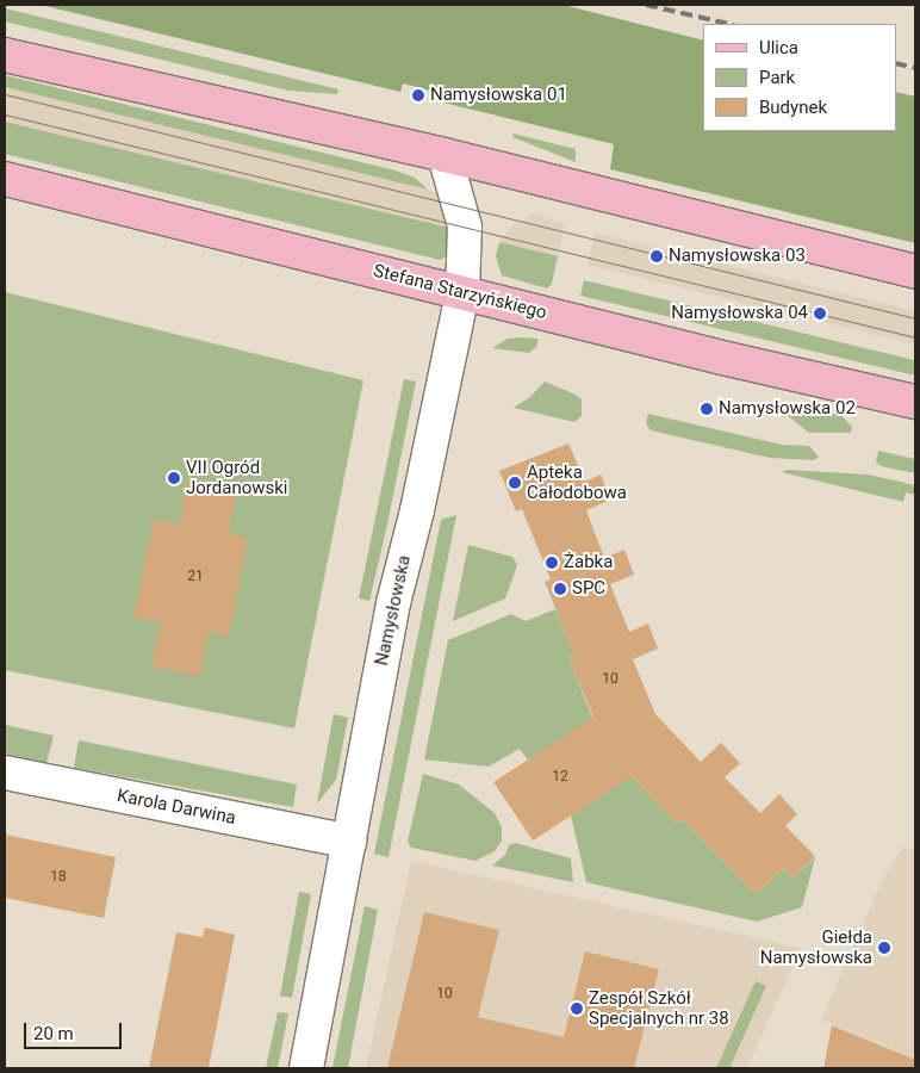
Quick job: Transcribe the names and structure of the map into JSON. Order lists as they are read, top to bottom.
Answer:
{
  "streets": {
    "main road": ["Stefana Starzyńskiego"],
    "street": ["Namysłowska", "Karola Darwina"]
  },
  "crossings": [
    ["Stefana Starzyńskiego", "Namysłowska"],
    ["Namysłowska", "Karola Darwina"]
  ],
  "places": [
    "Namysłowska 01",
    "Namysłowska 03",
    "Namysłowska 04",
    "Namysłowska 02",
    "VII Ogród Jordanowski",
    "Apteka Całodobowa",
    "Żabka",
    "SPC",
    "Giełda Namysłowska",
    "Zespół Szkół Specjalnych nr 38"
  ],
  "house_numbers": [
    "21",
    "10",
    "12",
    "18",
    "10"
  ],
  "legend": ["Ulica", "Park", "Budynek"],
  "scale_bar": "20 m"
}
